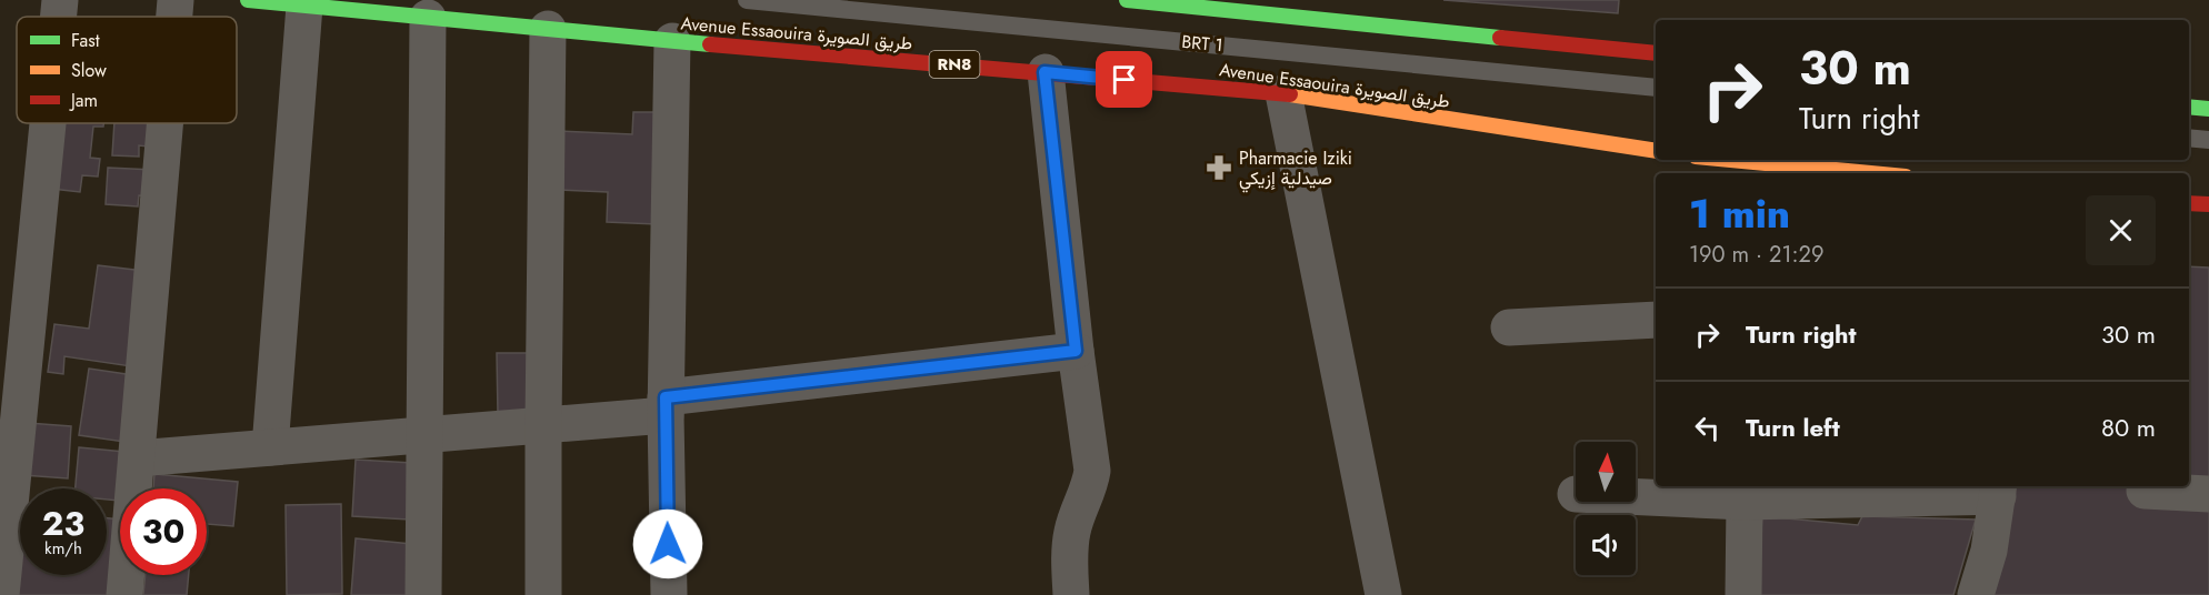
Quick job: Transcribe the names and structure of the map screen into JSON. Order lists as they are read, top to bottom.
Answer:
{
  "streets": {
    "main road": ["Avenue Essaouira طريق الصويرة", "RN8"],
    "lane": ["BRT 1"]
  },
  "places": {
    "pharmacy": ["Pharmacie Iziki صيدلية إزيكي"]
  },
  "legend": ["Fast", "Slow", "Jam"],
  "north": "top",
  "page": {
    "turn": ["30 m", "Turn right"],
    "heading": ["1 min", "190 m · 21:29"],
    "list": [
      {
        "name": "Turn right",
        "value": "30 m"
      },
      {
        "name": "Turn left",
        "value": "80 m"
      }
    ],
    "speed": "23 km/h",
    "limit": "30"
  }
}
